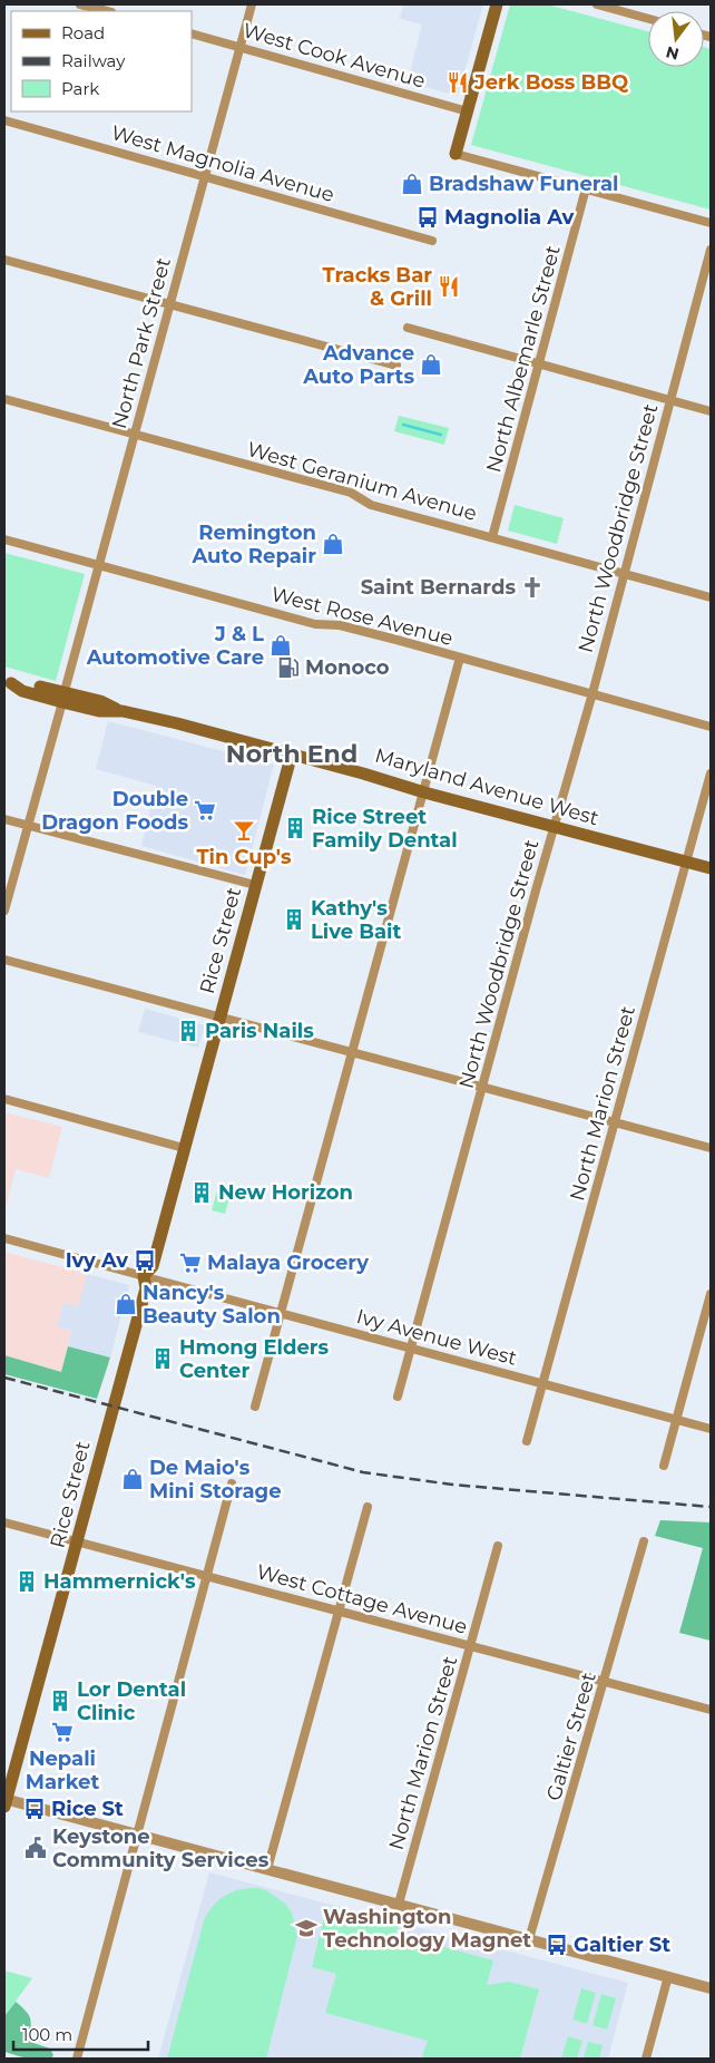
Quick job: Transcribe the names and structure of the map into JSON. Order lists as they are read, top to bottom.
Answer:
{
  "streets": {
    "main road": ["Maryland Avenue West", "Rice Street"],
    "street": [
      "West Cook Avenue",
      "West Magnolia Avenue",
      "North Park Street",
      "North Albemarle Street",
      "West Geranium Avenue",
      "North Woodbridge Street",
      "West Rose Avenue",
      "North Marion Street",
      "Ivy Avenue West",
      "West Cottage Avenue",
      "Galtier Street"
    ]
  },
  "crossings": [
    ["West Cook Avenue", "North Park Street"],
    ["West Magnolia Avenue", "North Park Street"],
    ["North Park Street", "West Geranium Avenue"],
    ["North Park Street", "West Rose Avenue"],
    ["North Park Street", "Maryland Avenue West"],
    ["North Albemarle Street", "West Geranium Avenue"],
    ["West Geranium Avenue", "North Woodbridge Street"],
    ["North Woodbridge Street", "West Rose Avenue"],
    ["North Woodbridge Street", "Maryland Avenue West"],
    ["North Woodbridge Street", "Ivy Avenue West"],
    ["Maryland Avenue West", "Rice Street"],
    ["Maryland Avenue West", "North Marion Street"],
    ["Rice Street", "Ivy Avenue West"],
    ["Rice Street", "West Cottage Avenue"],
    ["North Marion Street", "Ivy Avenue West"],
    ["North Marion Street", "West Cottage Avenue"],
    ["West Cottage Avenue", "Galtier Street"]
  ],
  "districts": ["North End"],
  "places": {
    "restaurant": ["Jerk Boss BBQ", "Tracks Bar & Grill"],
    "shop": [
      "Bradshaw Funeral",
      "Advance Auto Parts",
      "Remington Auto Repair",
      "J & L Automotive Care",
      "Nancy's Beauty Salon",
      "De Maio's Mini Storage"
    ],
    "bus stop": [
      "Magnolia Av",
      "Ivy Av",
      "Rice St",
      "Galtier St"
    ],
    "church": ["Saint Bernards"],
    "fuel station": ["Monoco"],
    "supermarket": ["Double Dragon Foods", "Malaya Grocery", "Nepali Market"],
    "building": [
      "Rice Street Family Dental",
      "Kathy's Live Bait",
      "Paris Nails",
      "New Horizon",
      "Hmong Elders Center",
      "Hammernick's",
      "Lor Dental Clinic"
    ],
    "bar": ["Tin Cup's"],
    "public building": ["Keystone Community Services"],
    "school or university": ["Washington Technology Magnet"]
  },
  "legend": ["Road", "Railway", "Park"],
  "scale_bar": "100 m",
  "north": "bottom"
}
